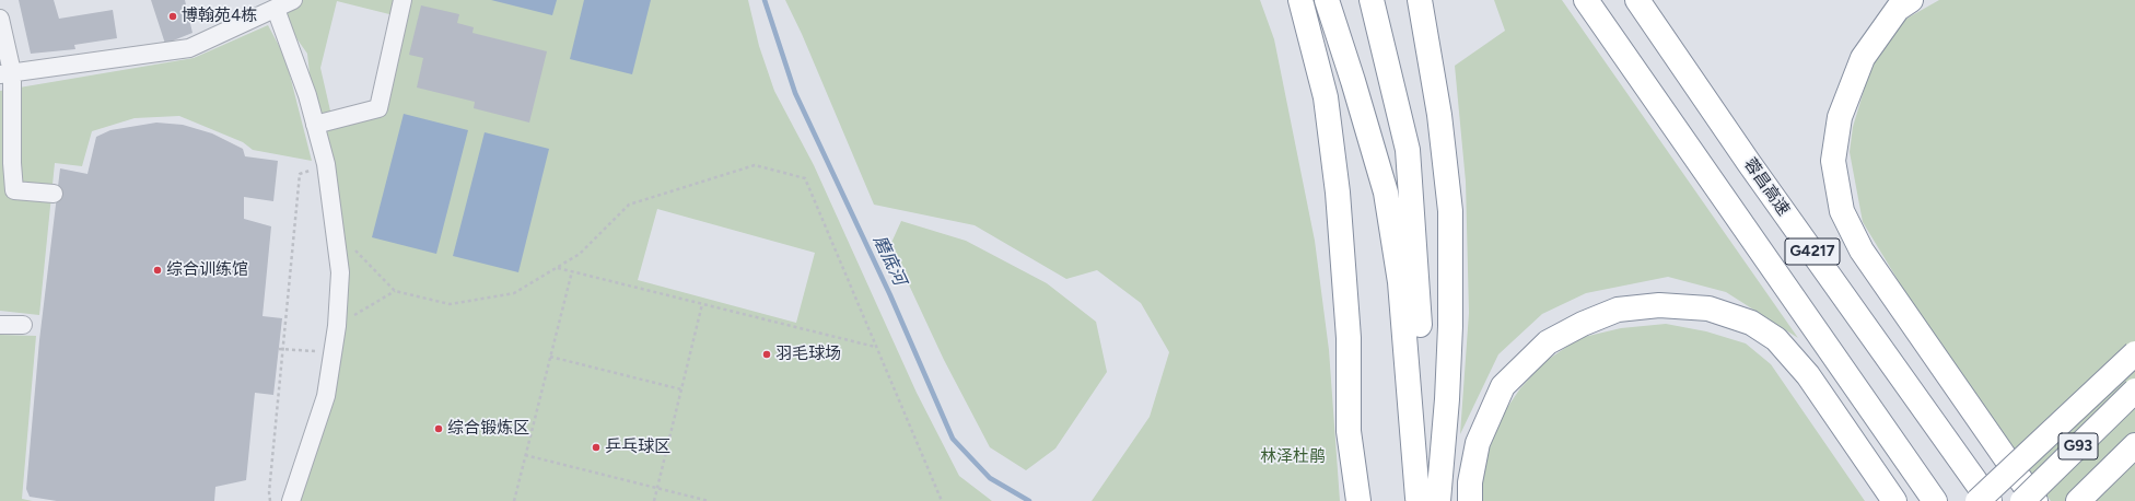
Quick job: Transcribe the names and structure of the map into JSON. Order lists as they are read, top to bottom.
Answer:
{
  "streets": {
    "highway": ["蓉昌高速", "G4217", "G93"]
  },
  "water": ["磨底河"],
  "parks": ["林泽杜鹃"],
  "places": [
    "博翰苑4栋",
    "综合训练馆",
    "羽毛球场",
    "综合锻炼区",
    "乒乓球区"
  ]
}
